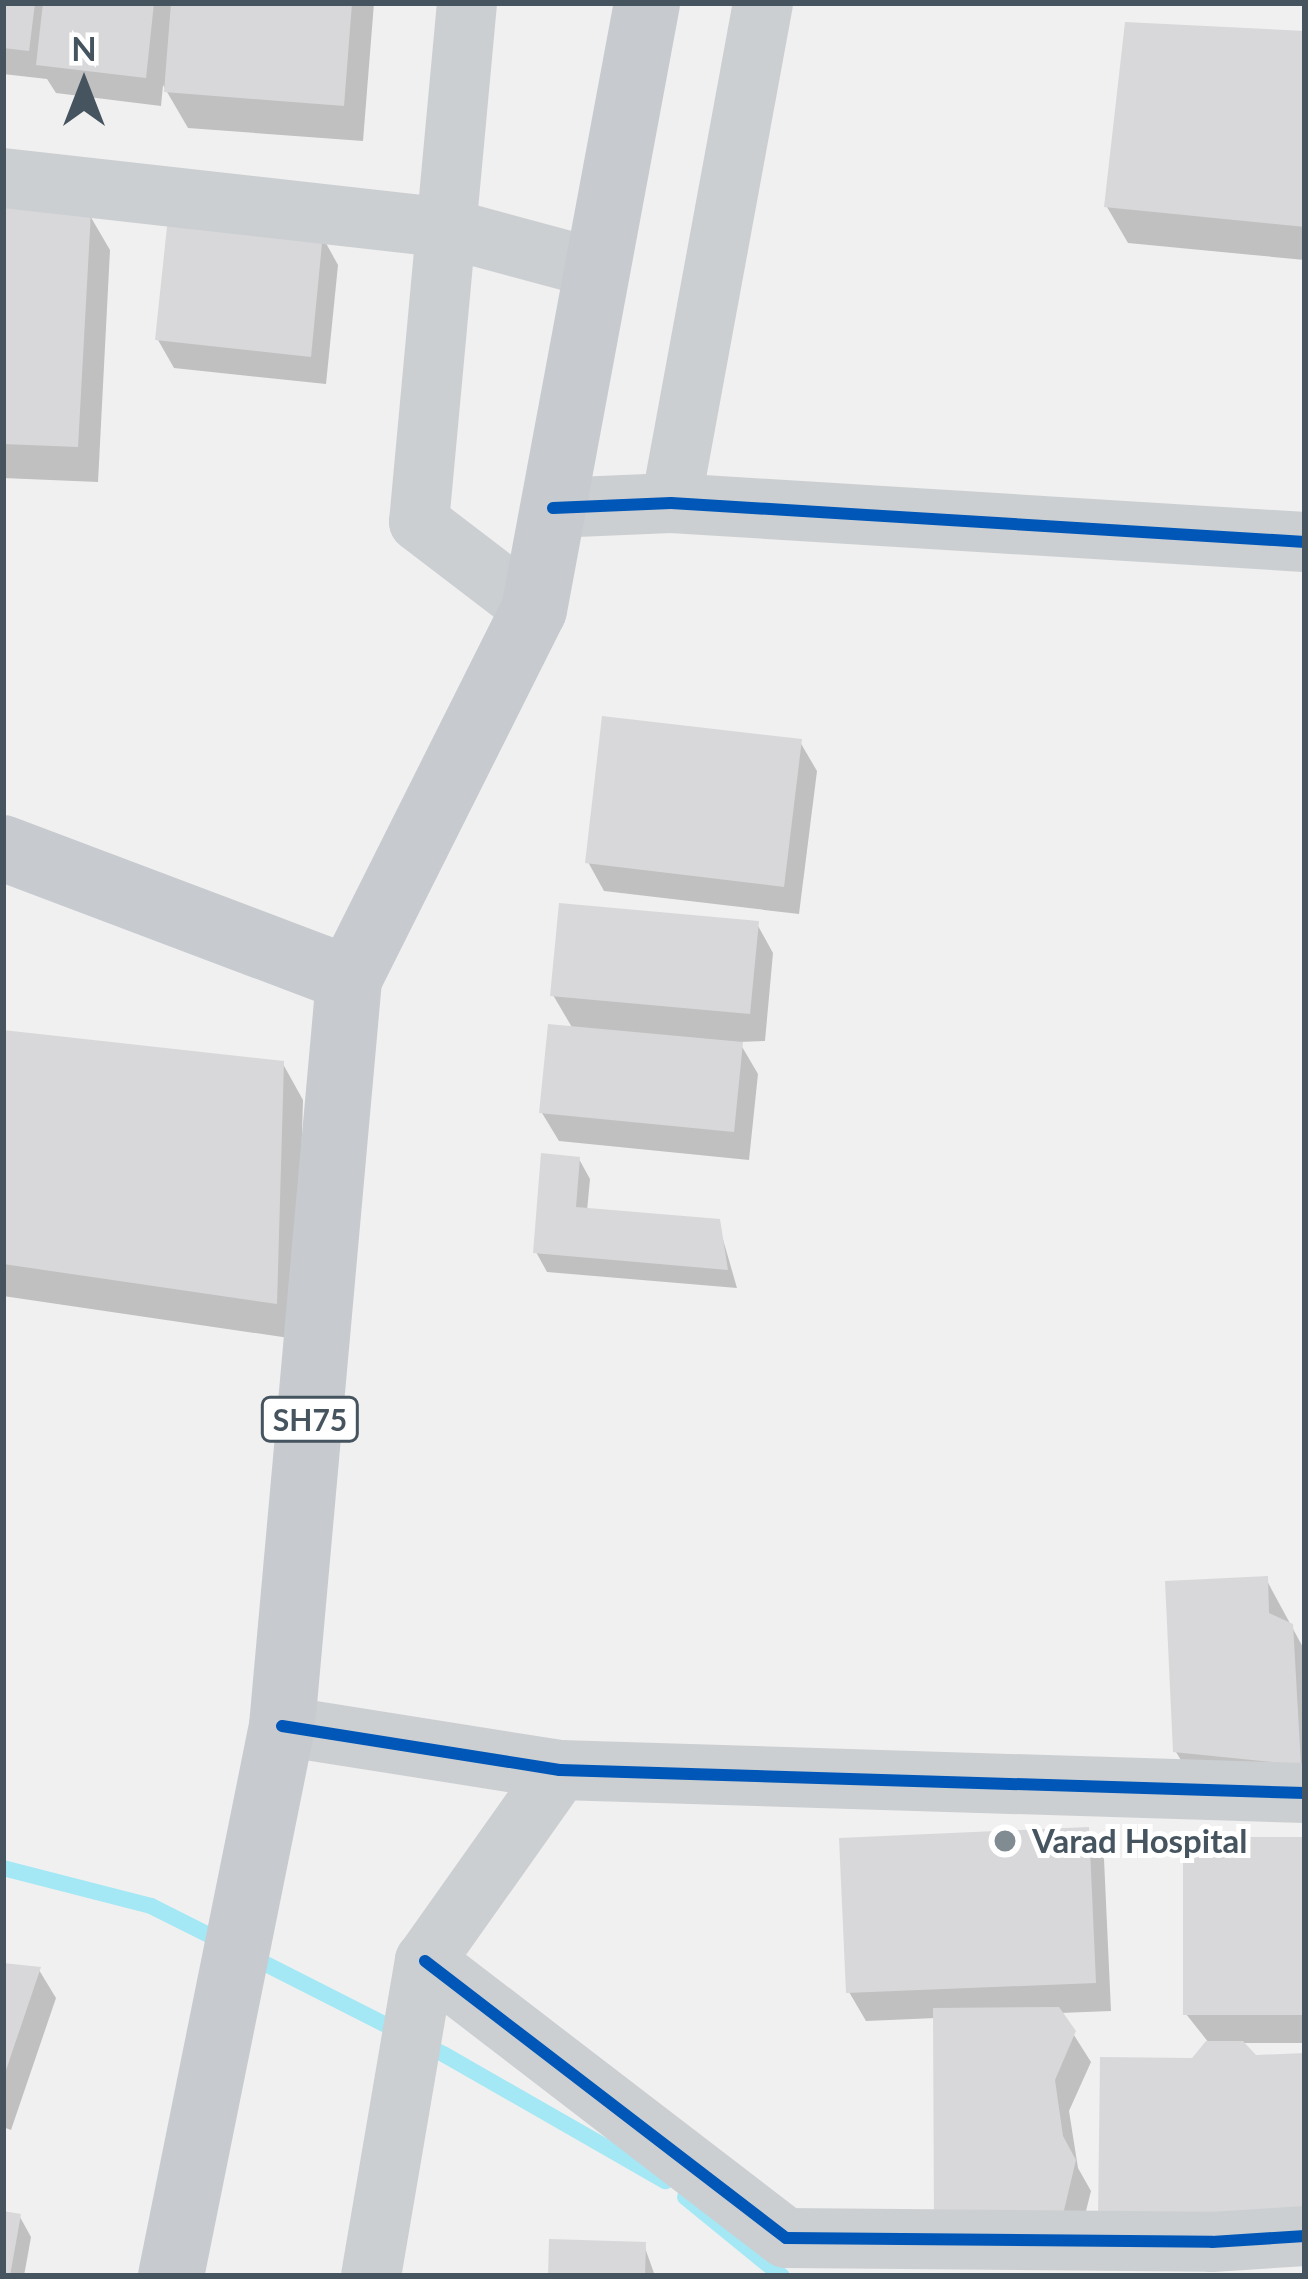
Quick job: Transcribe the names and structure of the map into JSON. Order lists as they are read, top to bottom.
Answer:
{
  "streets": {
    "main road": ["SH75"]
  },
  "places": ["Varad Hospital"],
  "north": "top"
}
